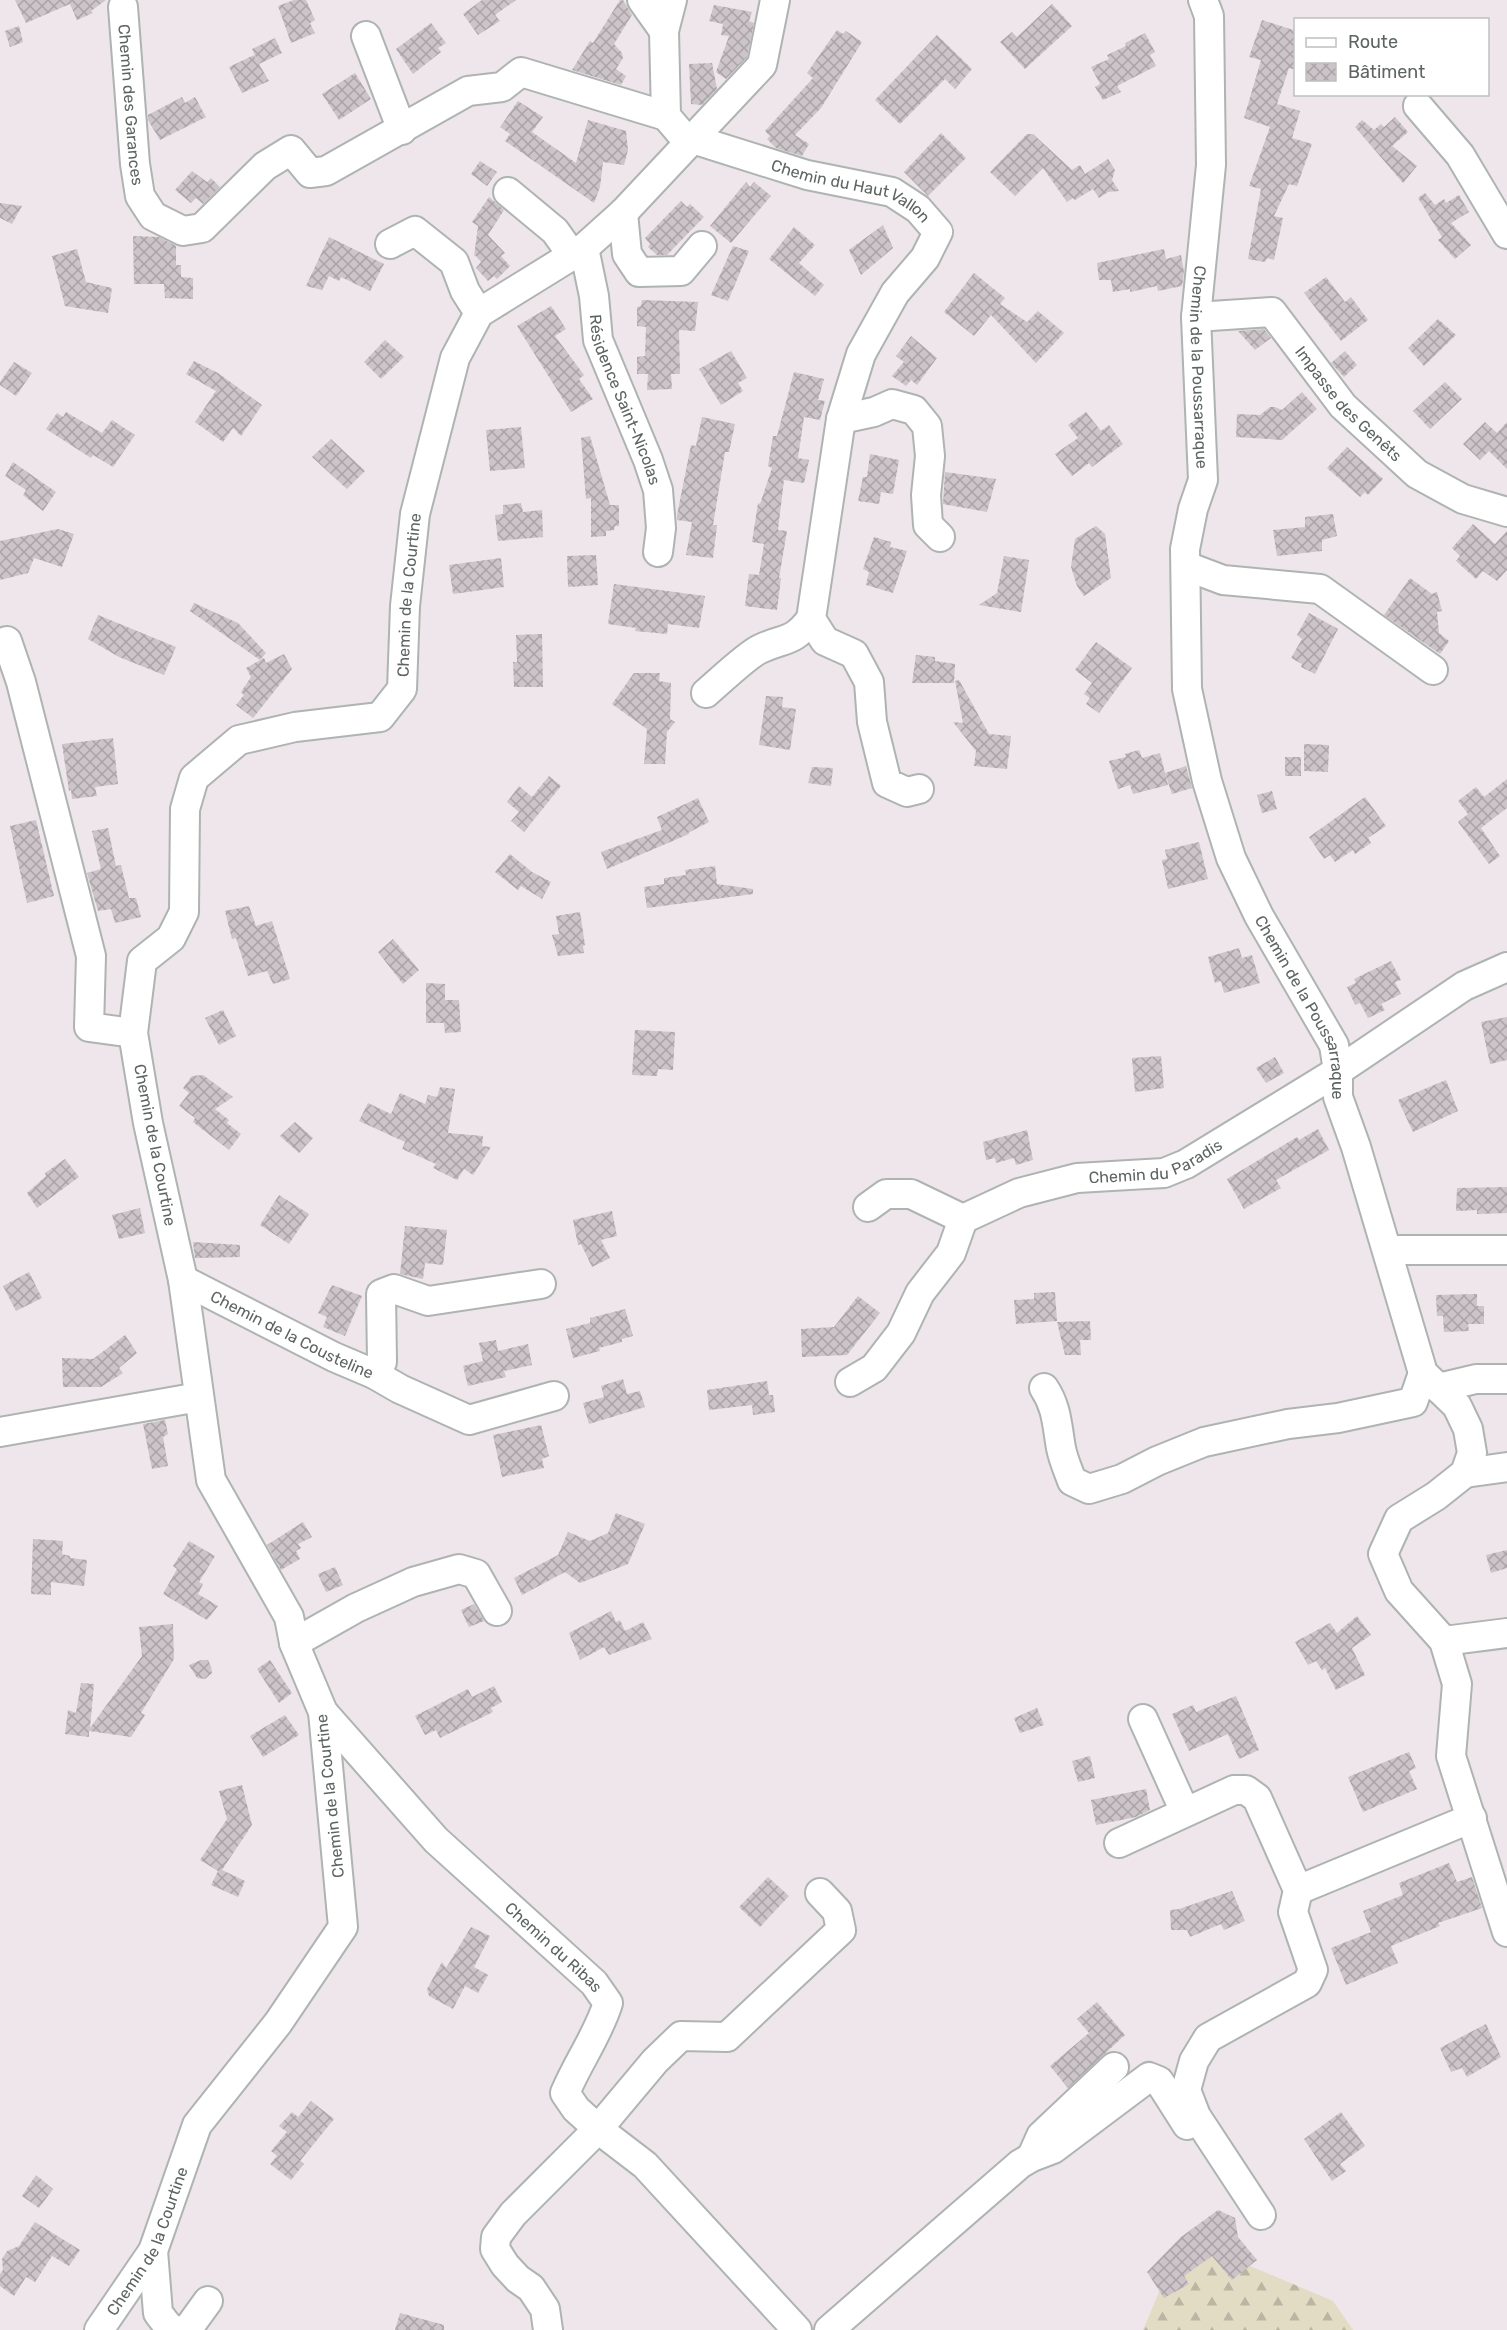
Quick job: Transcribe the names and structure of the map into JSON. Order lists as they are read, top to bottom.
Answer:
{
  "streets": {
    "street": [
      "Chemin des Garances",
      "Chemin du Haut Vallon",
      "Chemin de la Poussarraque",
      "Résidence Saint-Nicolas",
      "Impasse des Genêts",
      "Chemin de la Courtine",
      "Chemin du Paradis",
      "Chemin de la Cousteline",
      "Chemin du Ribas"
    ]
  },
  "crossings": [
    ["Chemin du Haut Vallon", "Chemin de la Courtine"],
    ["Chemin de la Poussarraque", "Impasse des Genêts"],
    ["Chemin de la Poussarraque", "Chemin du Paradis"],
    ["Résidence Saint-Nicolas", "Chemin de la Courtine"],
    ["Chemin de la Courtine", "Chemin de la Cousteline"],
    ["Chemin de la Courtine", "Chemin du Ribas"]
  ],
  "legend": ["Route", "Bâtiment"]
}
